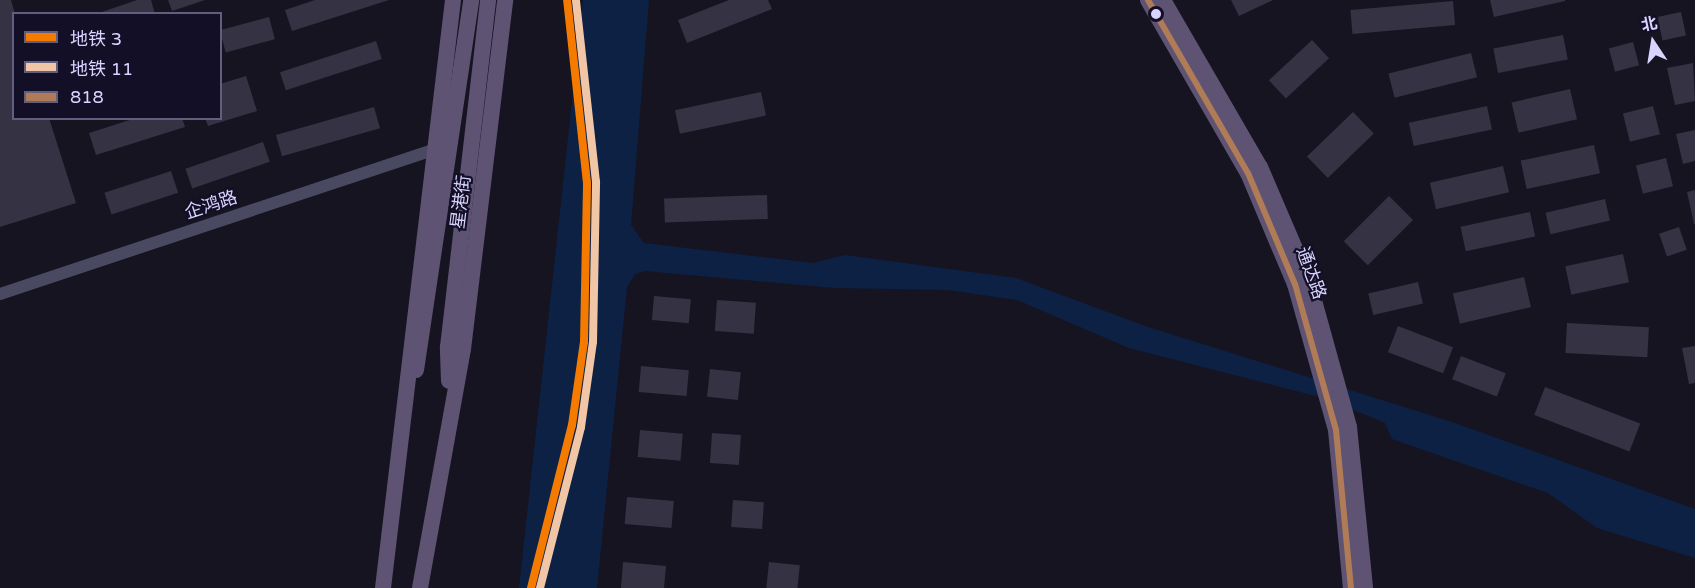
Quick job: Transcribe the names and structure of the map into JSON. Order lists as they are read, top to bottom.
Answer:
{
  "streets": {
    "main road": ["星港街", "通达路"],
    "street": ["企鸿路"]
  },
  "crossings": [
    ["星港街", "企鸿路"]
  ],
  "lines": ["metro line 3", "metro line 11", "transit line 818"],
  "legend": ["地铁 3", "地铁 11", "818"],
  "north": "top"
}
